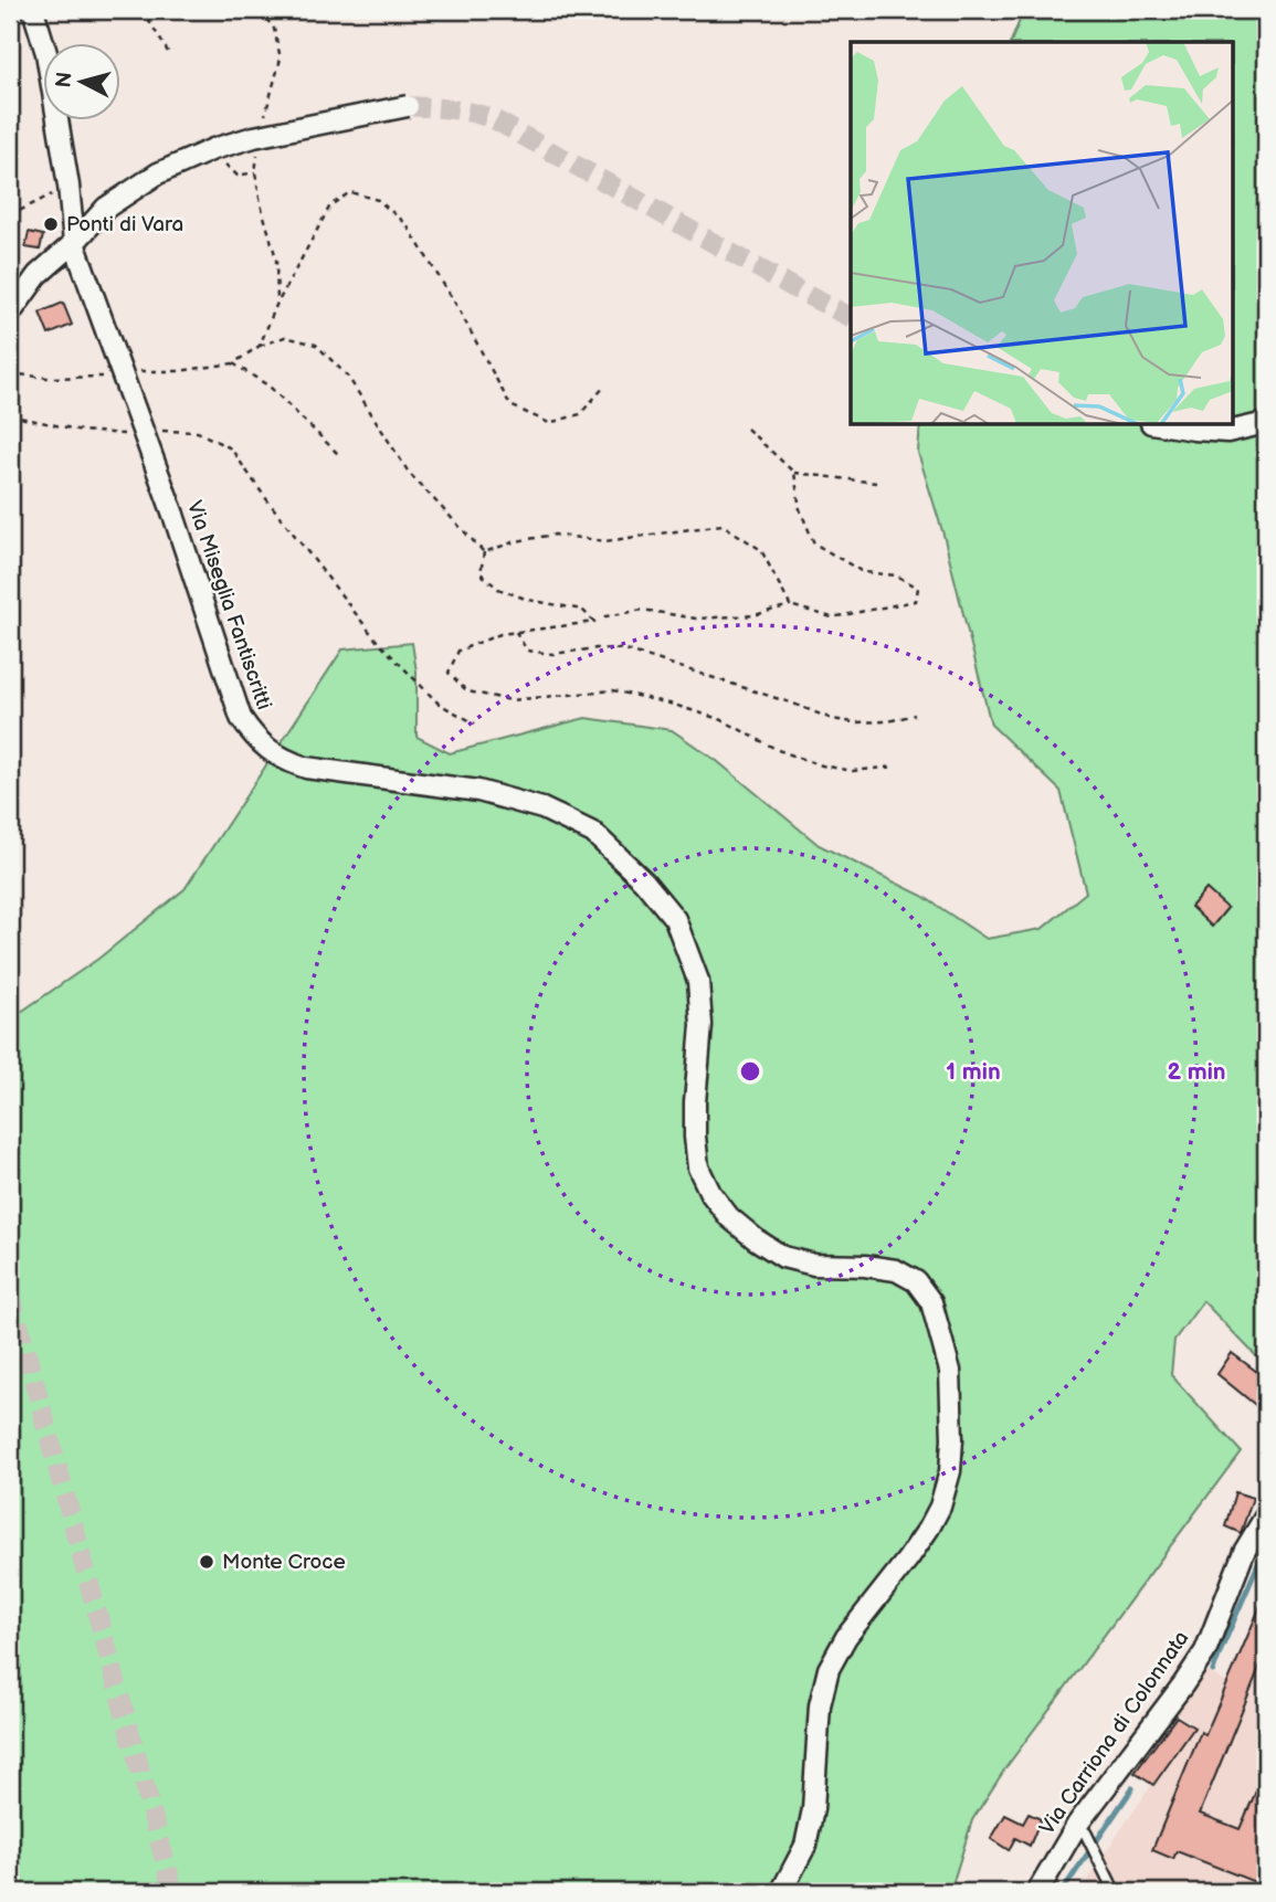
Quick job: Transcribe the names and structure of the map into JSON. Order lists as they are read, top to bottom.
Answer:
{
  "streets": {
    "street": ["Via Miseglia Fantiscritti", "Via Carriona di Colonnata"]
  },
  "places": ["Ponti di Vara", "Monte Croce"],
  "north": "left",
  "rings": ["1 min", "2 min"]
}
